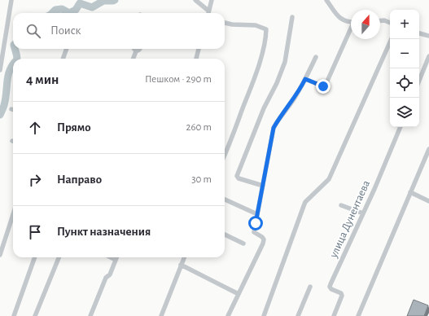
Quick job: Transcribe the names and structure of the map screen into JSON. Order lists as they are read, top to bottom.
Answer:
{
  "streets": {
    "street": ["улица Дунентаева"]
  },
  "north": "top",
  "page": {
    "map_buttons": ["+", "−"],
    "search": "Поиск",
    "heading": ["4 мин", "Пешком · 290 m"],
    "list": [
      ["Прямо", "260 m"],
      ["Направо", "30 m"],
      "Пункт назначения"
    ]
  }
}
